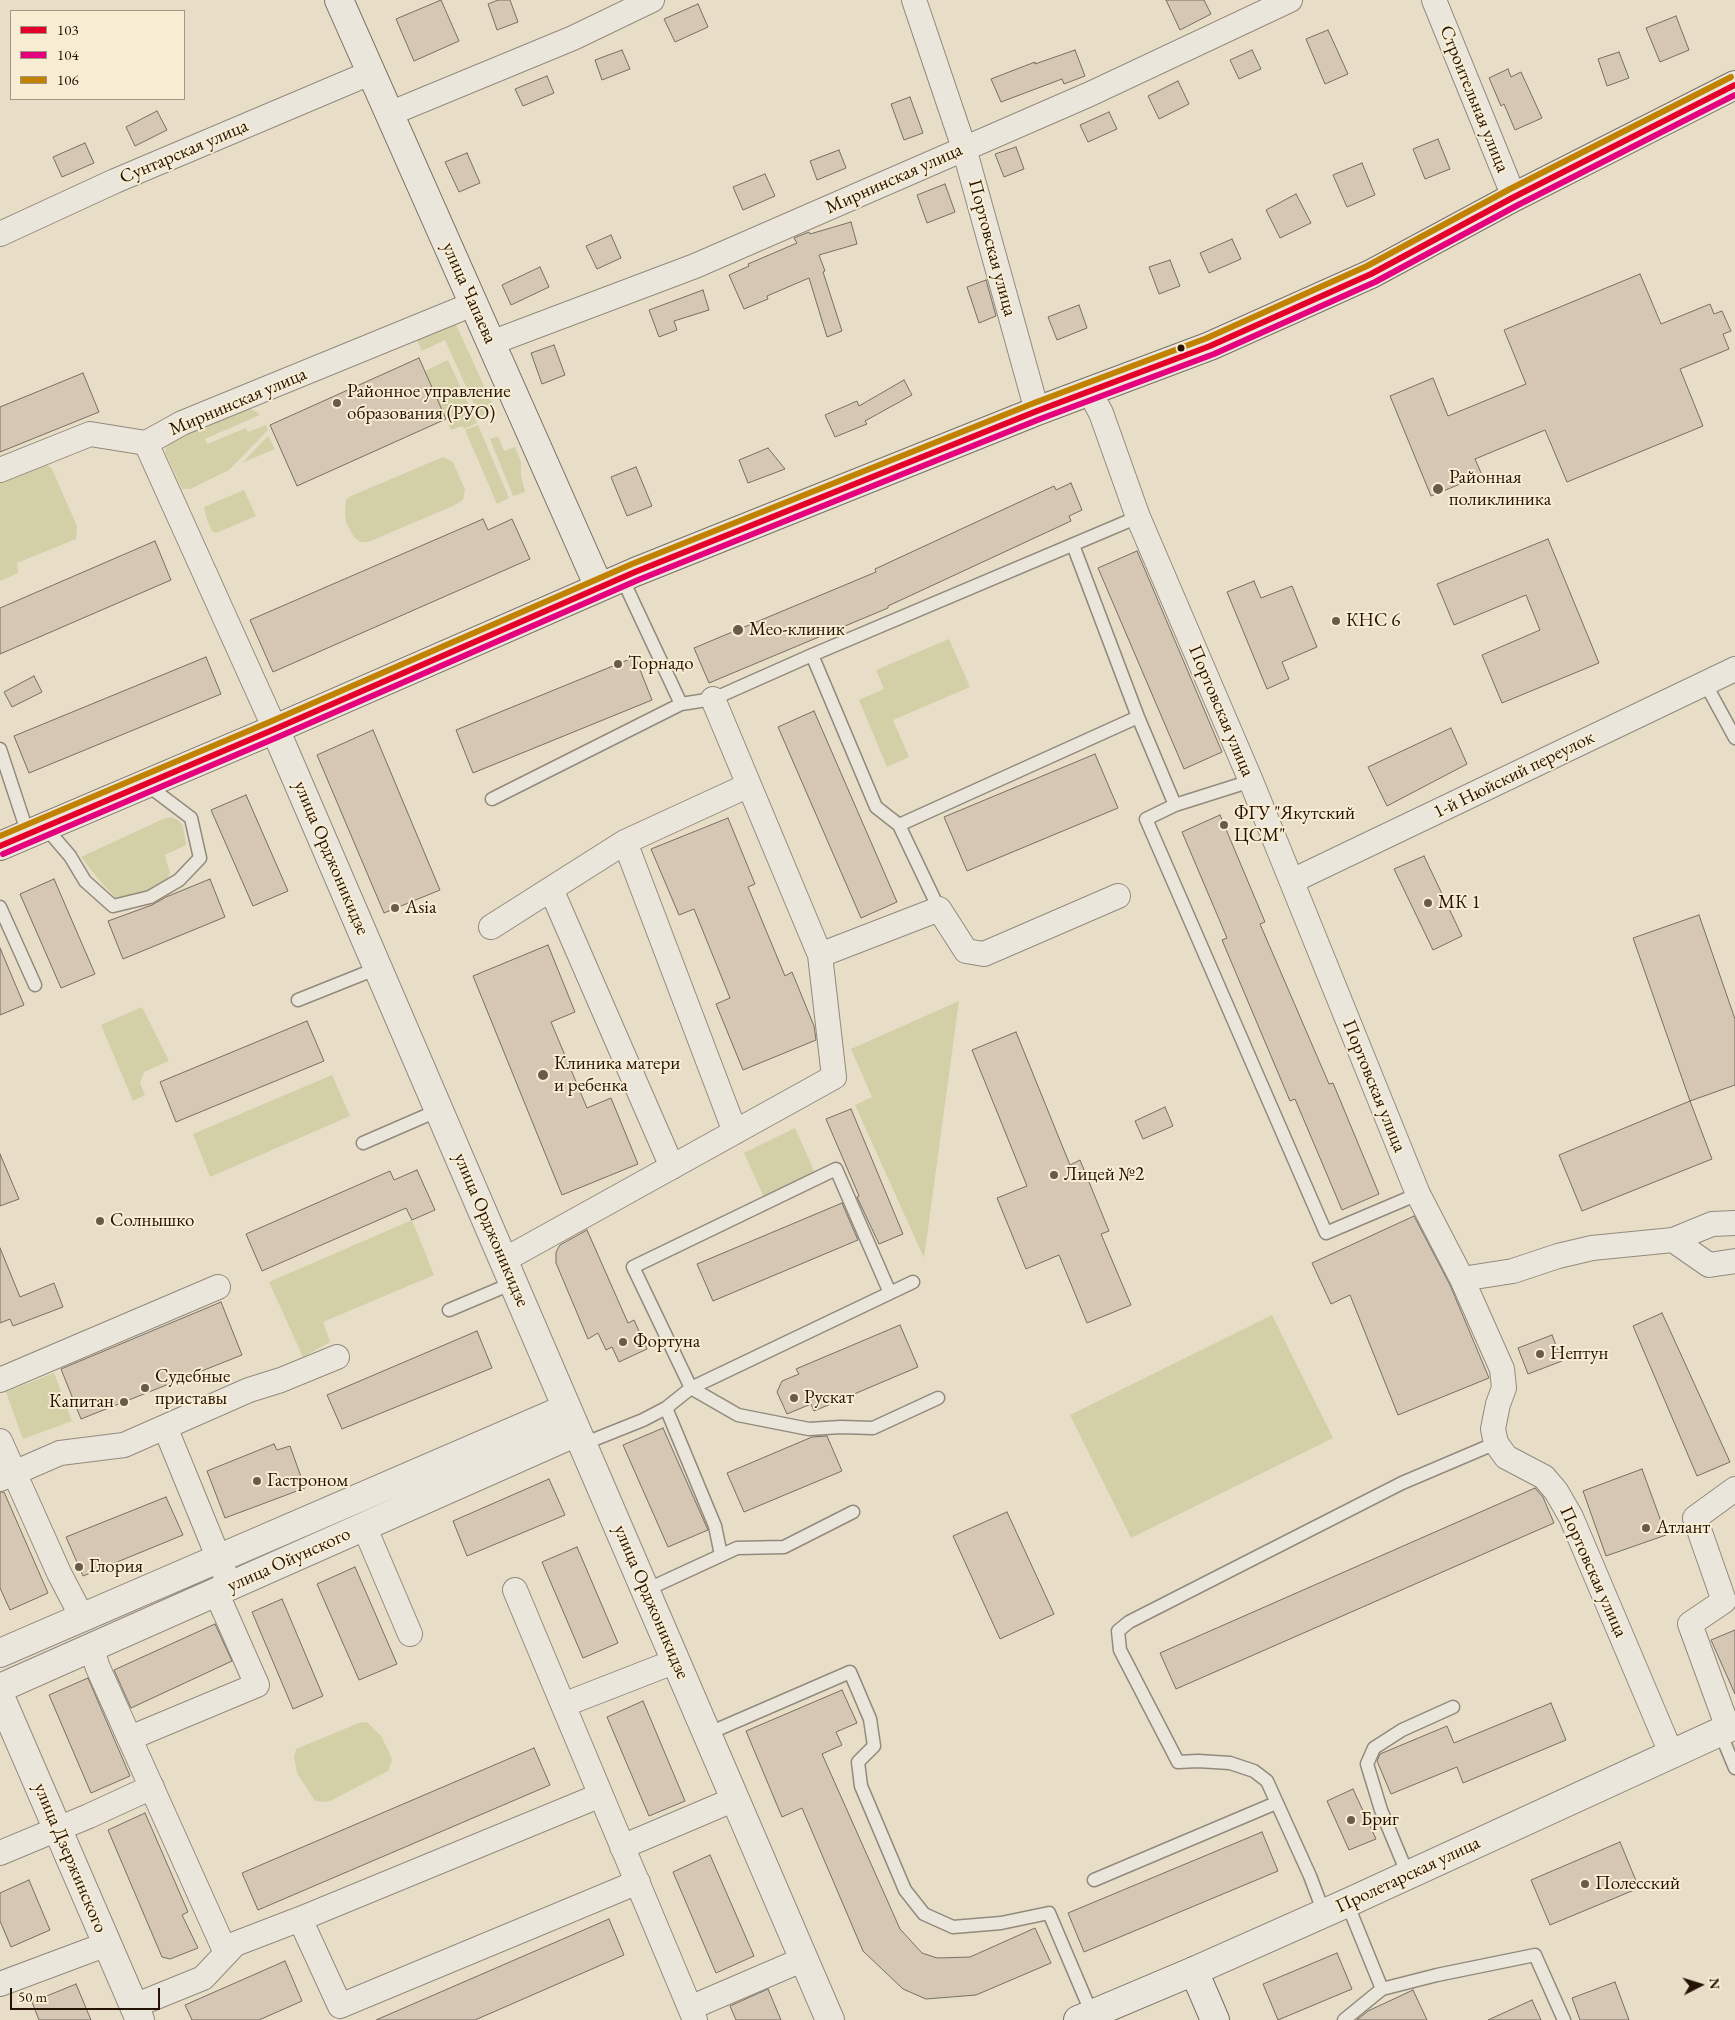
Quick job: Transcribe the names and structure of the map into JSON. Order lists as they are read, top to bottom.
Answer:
{
  "streets": {
    "street": [
      "Строительная улица",
      "Сунтарская улица",
      "Мирнинская улица",
      "Портовская улица",
      "улица Чапаева",
      "1-й Нюйский переулок",
      "улица Орджоникидзе",
      "улица Ойунского",
      "улица Дзержинского",
      "Пролетарская улица"
    ]
  },
  "crossings": [
    ["Сунтарская улица", "улица Чапаева"],
    ["Мирнинская улица", "Портовская улица"],
    ["Мирнинская улица", "улица Чапаева"],
    ["Мирнинская улица", "улица Орджоникидзе"],
    ["Портовская улица", "1-й Нюйский переулок"],
    ["Портовская улица", "Пролетарская улица"],
    ["улица Орджоникидзе", "улица Ойунского"]
  ],
  "places": [
    "Районное управление образования (РУО)",
    "Районная поликлиника",
    "КНС 6",
    "Мео-клиник",
    "Торнадо",
    "ФГУ \"Якутский ЦСМ\"",
    "МК 1",
    "Asia",
    "Клиника матери и ребенка",
    "Лицей №2",
    "Солнышко",
    "Фортуна",
    "Нептун",
    "Судебные приставы",
    "Рускат",
    "Капитан",
    "Гастроном",
    "Атлант",
    "Глория",
    "Бриг",
    "Полесский"
  ],
  "lines": ["transit line 106", "transit line 103", "transit line 104"],
  "legend": ["103", "104", "106"],
  "scale_bar": "50 m",
  "north": "right"
}
